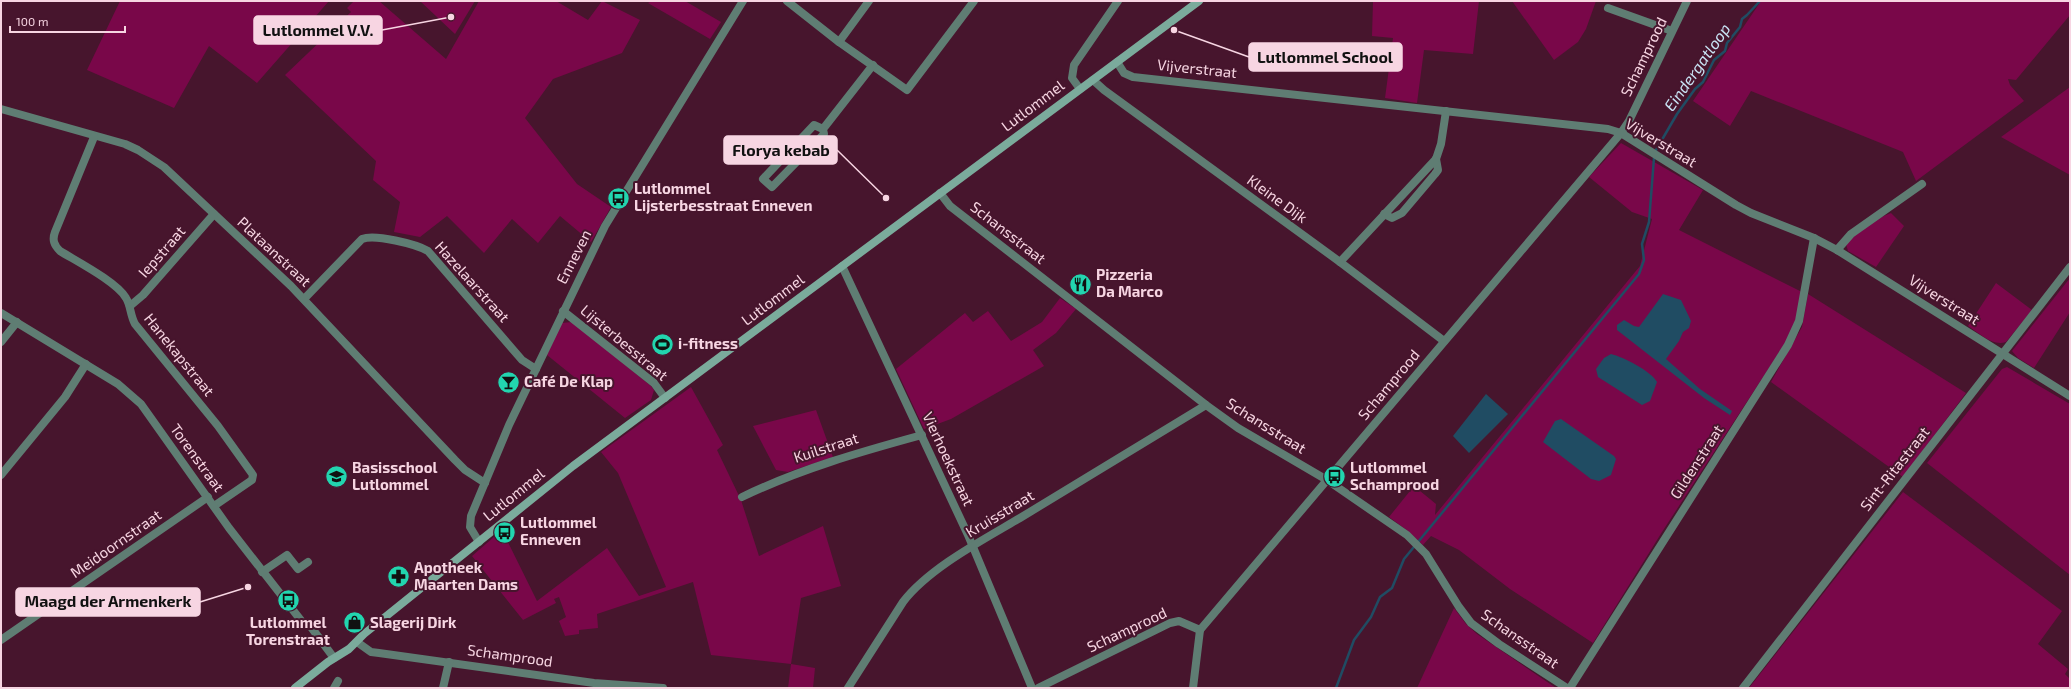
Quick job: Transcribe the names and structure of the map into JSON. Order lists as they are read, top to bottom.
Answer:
{
  "streets": {
    "main road": ["Lutlommel"],
    "street": [
      "Schamprood",
      "Vijverstraat",
      "Kleine Dijk",
      "Schansstraat",
      "Iepstraat",
      "Plataanstraat",
      "Enneven",
      "Hazelaarstraat",
      "Lijsterbesstraat",
      "Hanekapstraat",
      "Kuilstraat",
      "Torenstraat",
      "Vierhoekstraat",
      "Gildenstraat",
      "Sint-Ritastraat",
      "Kruisstraat",
      "Meidoornstraat"
    ]
  },
  "crossings": [
    ["Schamprood", "Vijverstraat"],
    ["Schamprood", "Lutlommel"],
    ["Schamprood", "Kleine Dijk"],
    ["Schamprood", "Schansstraat"],
    ["Vijverstraat", "Lutlommel"],
    ["Vijverstraat", "Gildenstraat"],
    ["Vijverstraat", "Sint-Ritastraat"],
    ["Lutlommel", "Kleine Dijk"],
    ["Lutlommel", "Schansstraat"],
    ["Lutlommel", "Enneven"],
    ["Lutlommel", "Lijsterbesstraat"],
    ["Lutlommel", "Torenstraat"],
    ["Lutlommel", "Vierhoekstraat"],
    ["Schansstraat", "Gildenstraat"],
    ["Schansstraat", "Kruisstraat"],
    ["Iepstraat", "Plataanstraat"],
    ["Iepstraat", "Hanekapstraat"],
    ["Plataanstraat", "Enneven"],
    ["Plataanstraat", "Hazelaarstraat"],
    ["Plataanstraat", "Hanekapstraat"],
    ["Enneven", "Hazelaarstraat"],
    ["Enneven", "Lijsterbesstraat"],
    ["Hanekapstraat", "Torenstraat"],
    ["Kuilstraat", "Vierhoekstraat"],
    ["Torenstraat", "Meidoornstraat"],
    ["Vierhoekstraat", "Kruisstraat"]
  ],
  "water": ["Eindergatloop"],
  "places": {
    "other": [
      "Lutlommel V.V.",
      "Lutlommel School",
      "Florya kebab",
      "Maagd der Armenkerk"
    ],
    "bus stop": [
      "Lutlommel Lijsterbesstraat Enneven",
      "Lutlommel Schamprood",
      "Lutlommel Enneven",
      "Lutlommel Torenstraat"
    ],
    "restaurant": ["Pizzeria Da Marco"],
    "sports": ["i-fitness"],
    "bar": ["Café De Klap"],
    "school or university": ["Basisschool Lutlommel"],
    "pharmacy": ["Apotheek Maarten Dams"],
    "shop": ["Slagerij Dirk"]
  },
  "scale_bar": "100 m"
}
